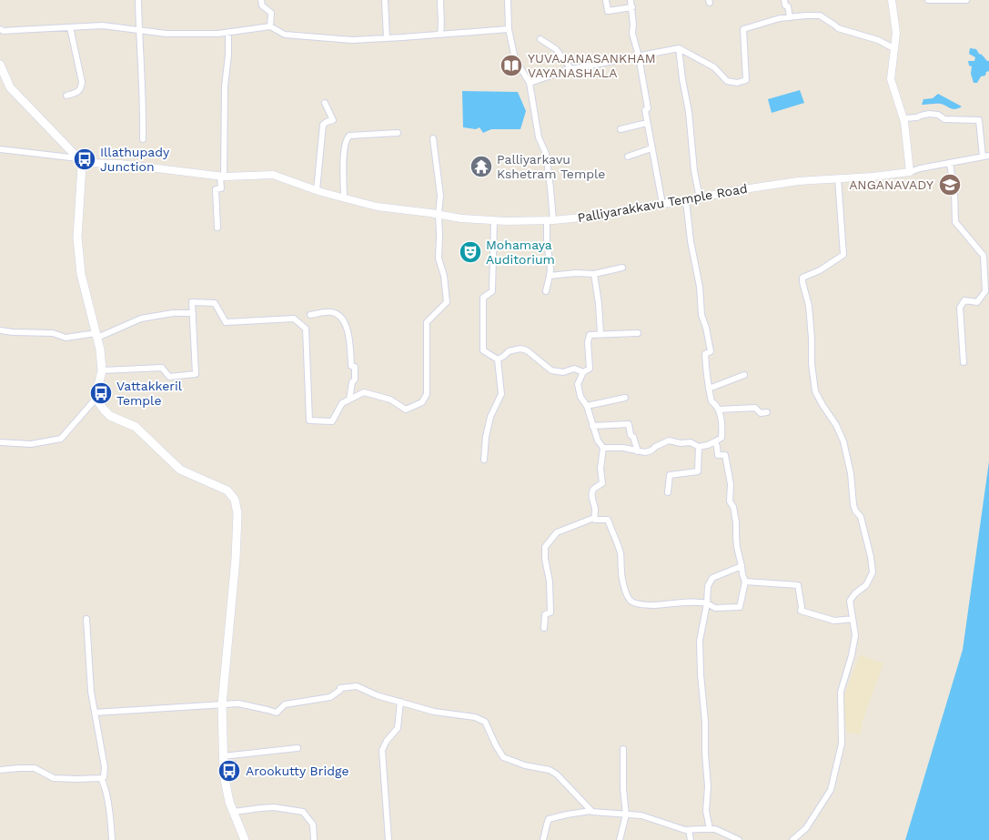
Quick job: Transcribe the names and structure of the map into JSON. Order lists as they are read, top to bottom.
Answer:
{
  "streets": {
    "street": ["Palliyarakkavu Temple Road"]
  },
  "places": {
    "library": ["YUVAJANASANKHAM VAYANASHALA"],
    "bus stop": ["Illathupady Junction", "Vattakkeril Temple", "Arookutty Bridge"],
    "temple": ["Palliyarkavu Kshetram Temple"],
    "school or university": ["ANGANAVADY"],
    "theatre": ["Mohamaya Auditorium"]
  }
}
